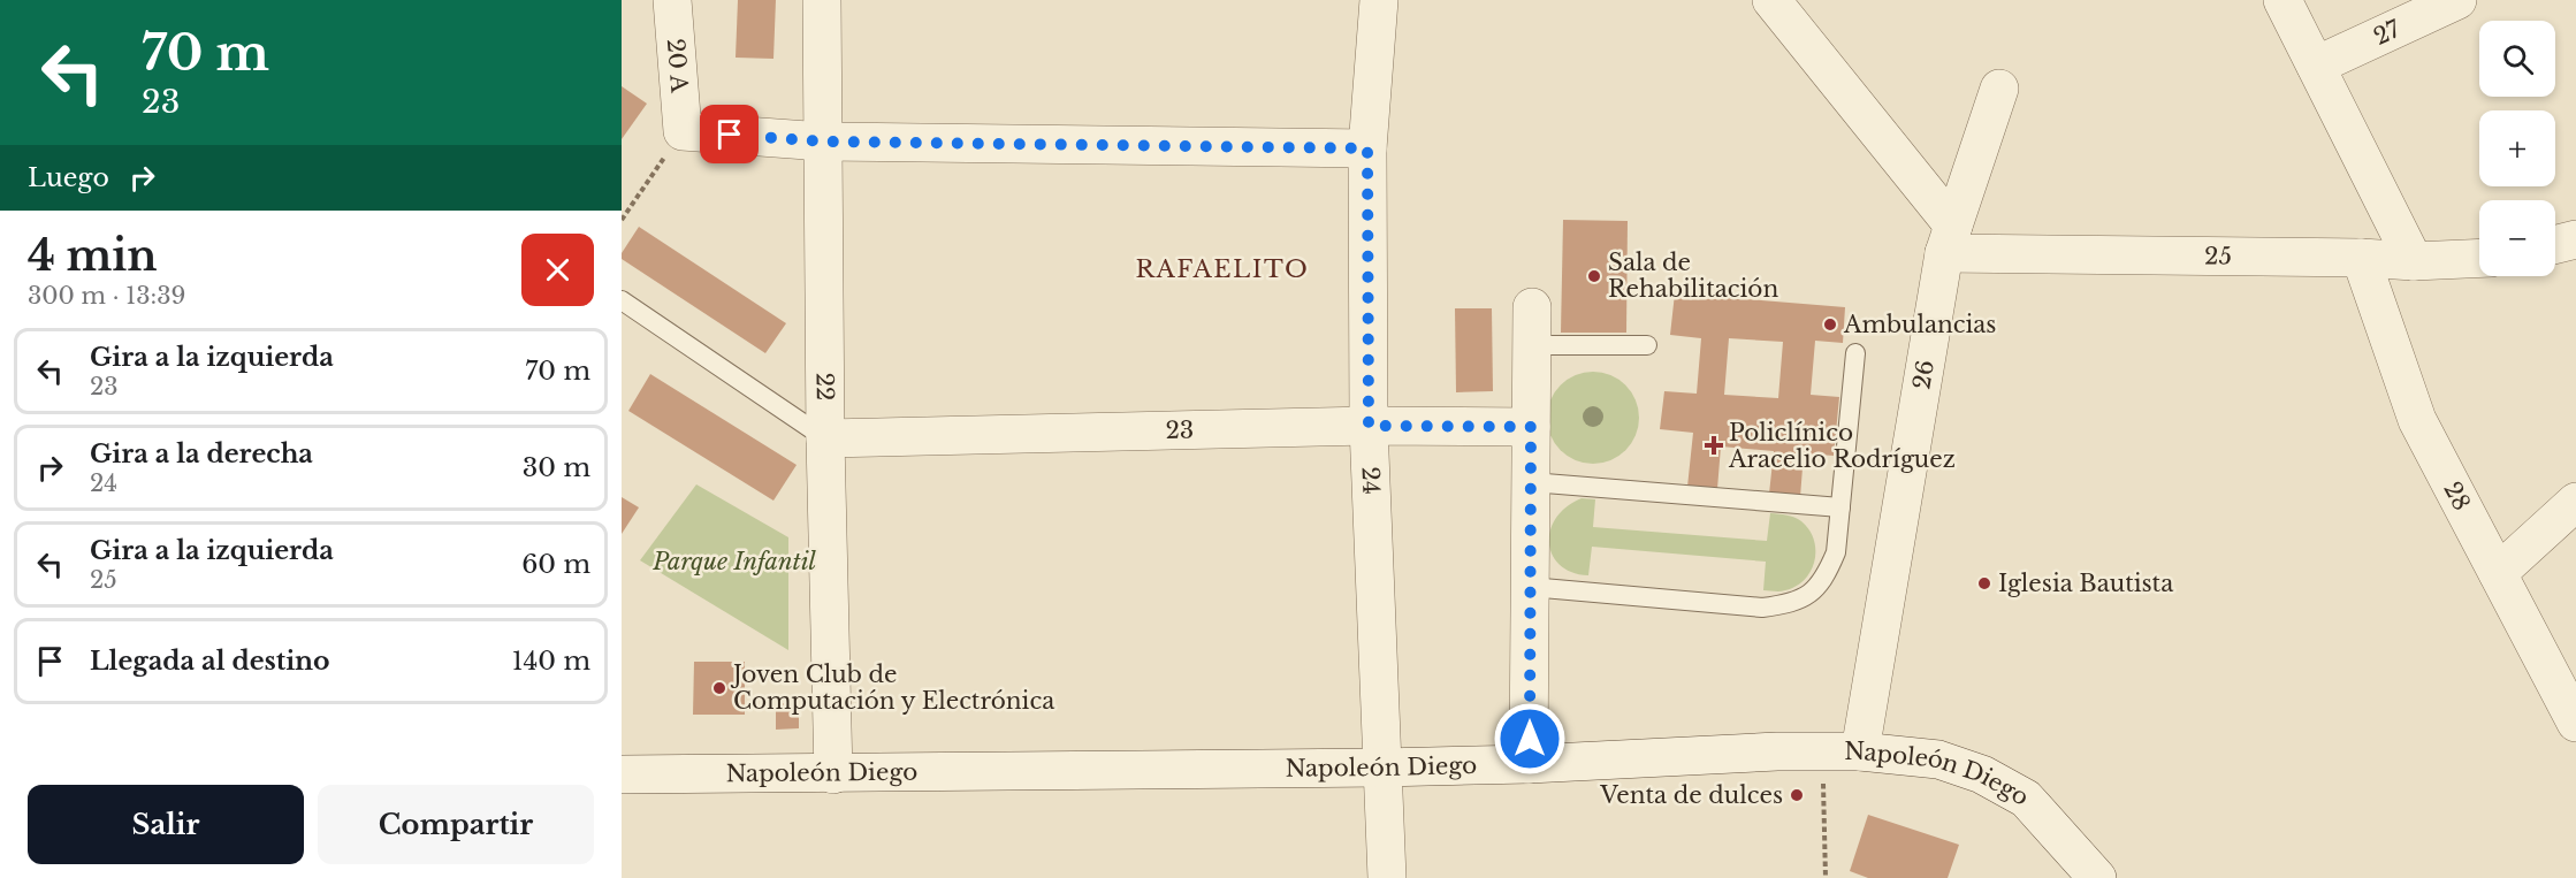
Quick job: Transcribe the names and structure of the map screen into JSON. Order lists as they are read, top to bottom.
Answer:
{
  "streets": {
    "street": [
      "27",
      "20 A",
      "25",
      "26",
      "22",
      "23",
      "24",
      "28",
      "Napoleón Diego"
    ]
  },
  "crossings": [
    ["25", "26"],
    ["25", "28"],
    ["26", "Napoleón Diego"],
    ["22", "23"],
    ["22", "Napoleón Diego"],
    ["23", "24"],
    ["24", "Napoleón Diego"]
  ],
  "districts": ["RAFAELITO"],
  "parks": ["Parque Infantil"],
  "places": {
    "other": [
      "Sala de Rehabilitación",
      "Ambulancias",
      "Iglesia Bautista",
      "Joven Club de Computación y Electrónica",
      "Venta de dulces"
    ],
    "health": ["Policlínico Aracelio Rodríguez"]
  },
  "page": {
    "turn": ["70 m", "23"],
    "map_buttons": ["+", "−"],
    "then": "Luego",
    "heading": ["4 min", "300 m · 13:39"],
    "list": [
      {
        "name": "Gira a la izquierda",
        "note": "23",
        "value": "70 m"
      },
      {
        "name": "Gira a la derecha",
        "note": "24",
        "value": "30 m"
      },
      {
        "name": "Gira a la izquierda",
        "note": "25",
        "value": "60 m"
      },
      {
        "name": "Llegada al destino",
        "value": "140 m"
      }
    ],
    "buttons": ["Salir", "Compartir"]
  }
}
